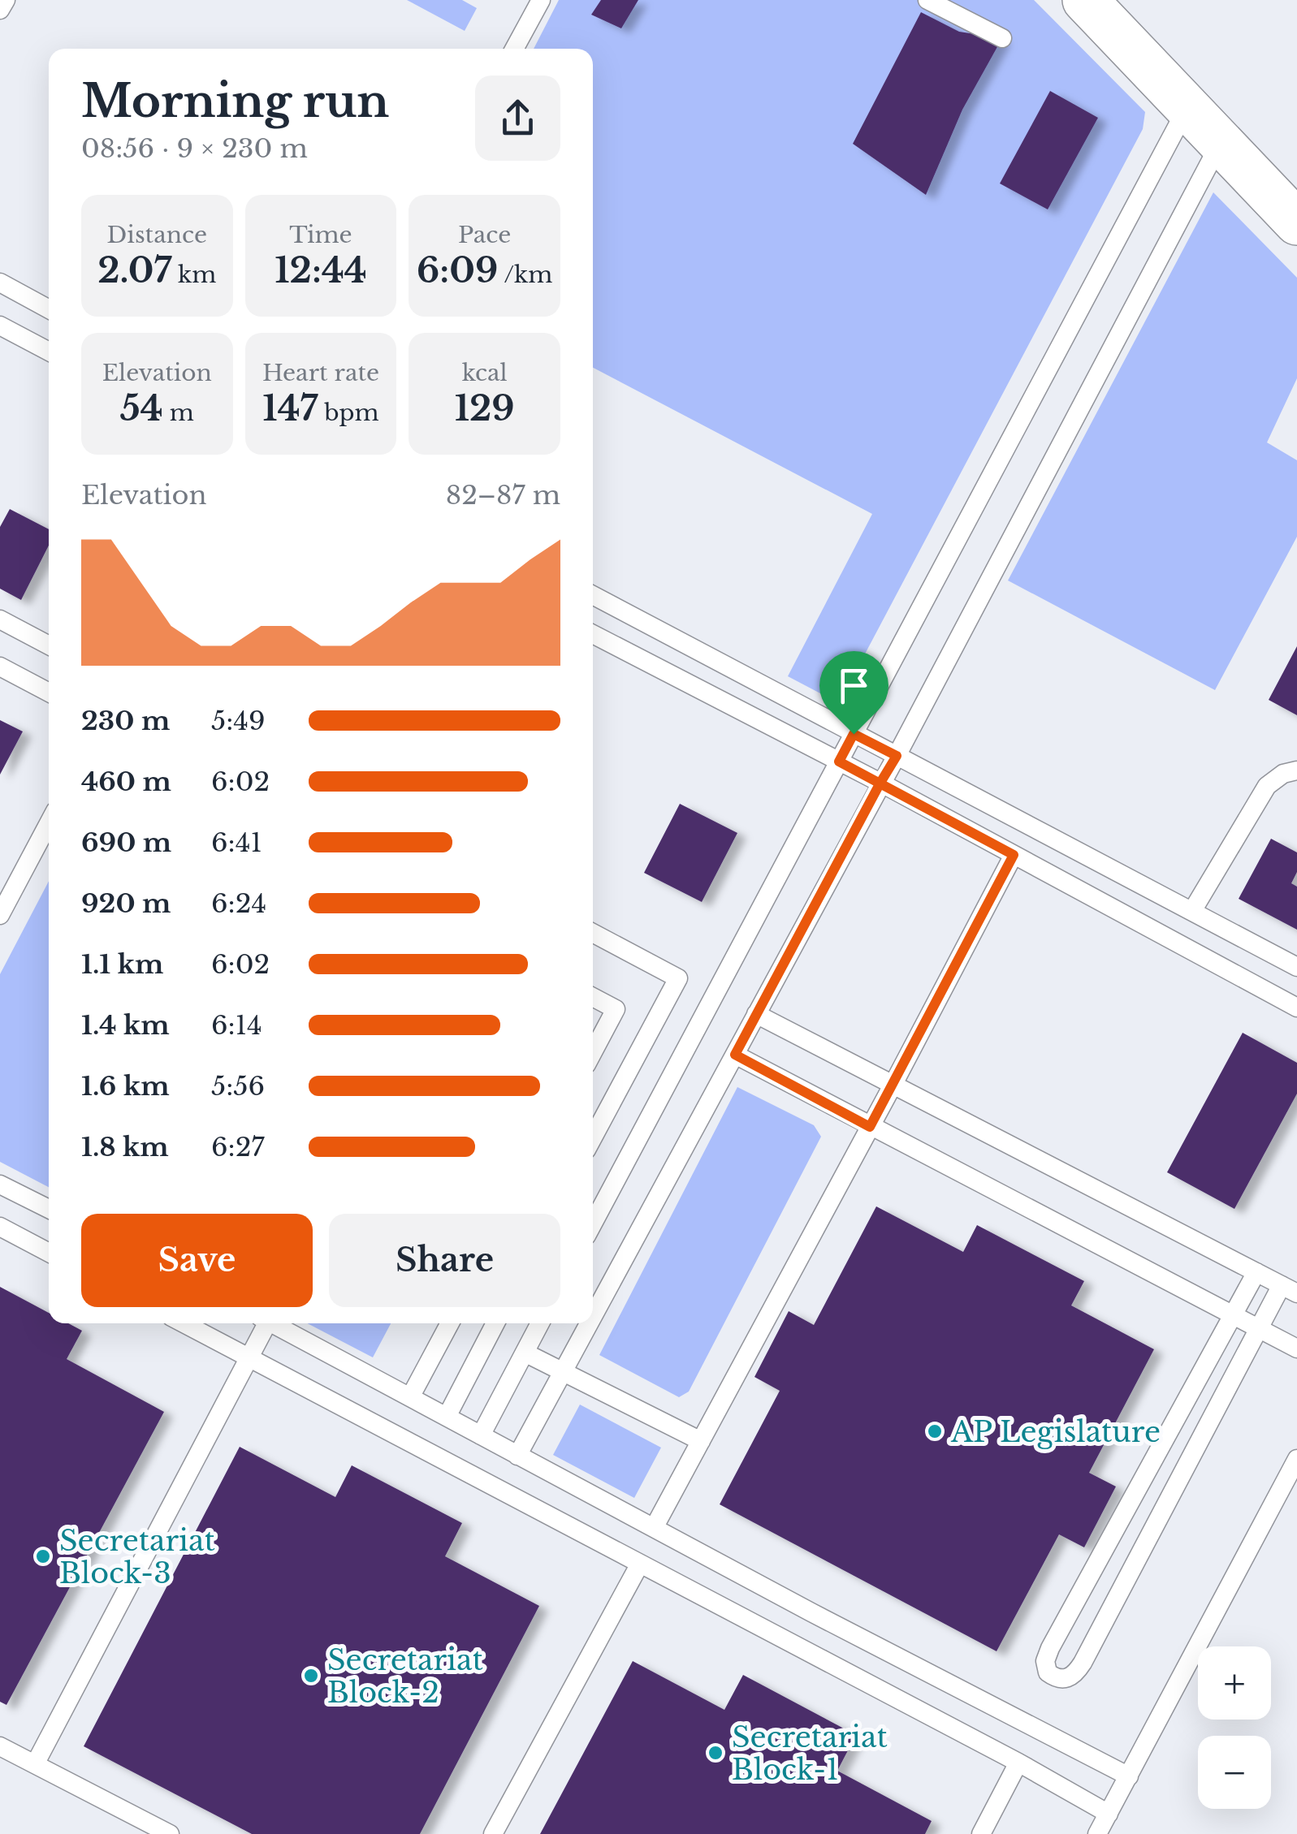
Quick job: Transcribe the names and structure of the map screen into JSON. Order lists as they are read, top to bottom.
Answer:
{
  "places": [
    "AP Legislature",
    "Secretariat Block-3",
    "Secretariat Block-2",
    "Secretariat Block-1"
  ],
  "page": {
    "heading": ["Morning run", "08:56 · 9 × 230 m"],
    "stats": [
      ["Distance", "2.07 km"],
      ["Time", "12:44"],
      ["Pace", "6:09 /km"],
      ["Elevation", "54 m"],
      ["Heart rate", "147 bpm"],
      ["kcal", "129"]
    ],
    "chart": ["Elevation", "82–87 m"],
    "list": [
      {
        "name": "230 m",
        "note": "5:49"
      },
      {
        "name": "460 m",
        "note": "6:02"
      },
      {
        "name": "690 m",
        "note": "6:41"
      },
      {
        "name": "920 m",
        "note": "6:24"
      },
      {
        "name": "1.1 km",
        "note": "6:02"
      },
      {
        "name": "1.4 km",
        "note": "6:14"
      },
      {
        "name": "1.6 km",
        "note": "5:56"
      },
      {
        "name": "1.8 km",
        "note": "6:27"
      }
    ],
    "buttons": ["Save", "Share"],
    "map_buttons": ["+", "−"]
  }
}
